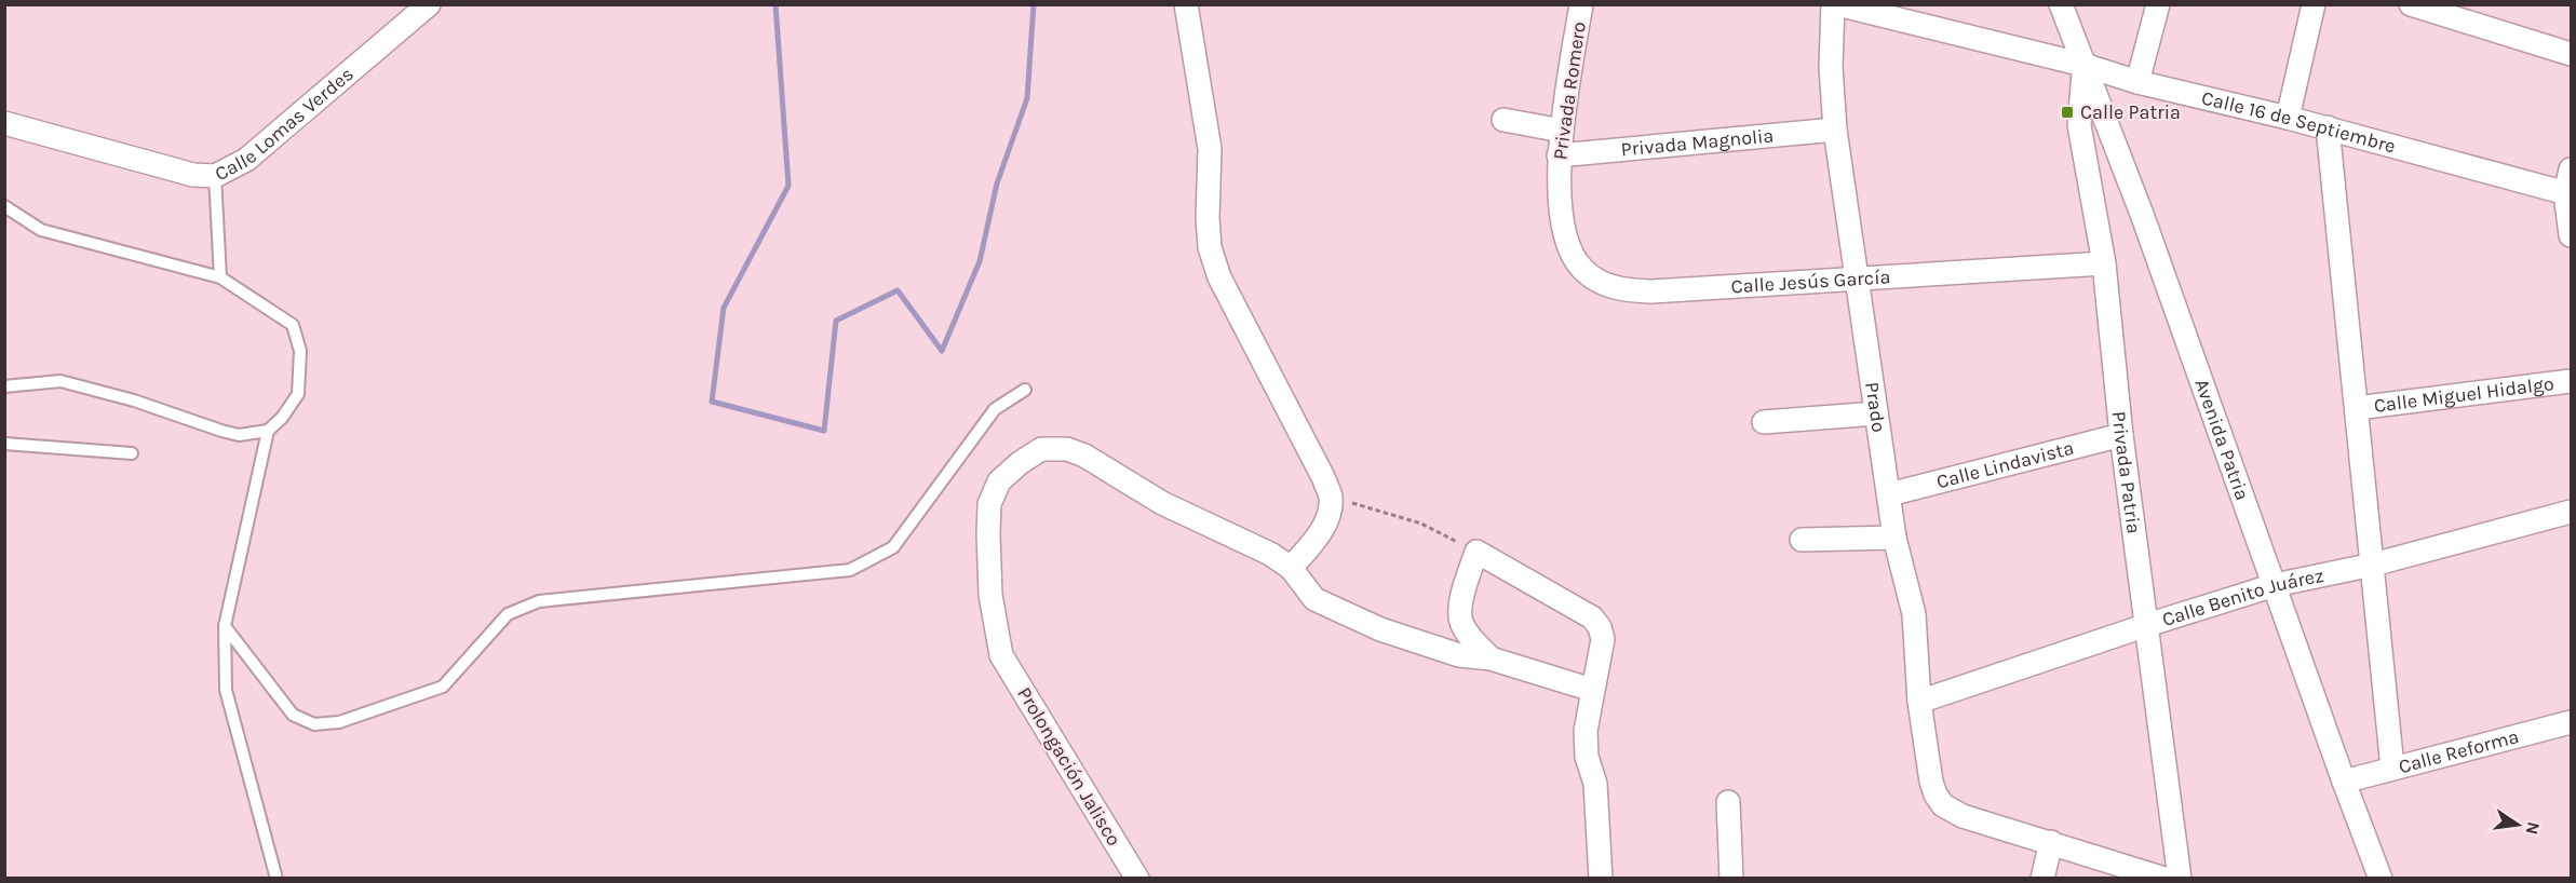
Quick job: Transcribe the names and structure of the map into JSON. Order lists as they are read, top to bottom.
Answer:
{
  "streets": {
    "street": [
      "Privada Romero",
      "Calle Lomas Verdes",
      "Calle 16 de Septiembre",
      "Privada Magnolia",
      "Calle Jesús García",
      "Calle Miguel Hidalgo",
      "Prado",
      "Avenida Patria",
      "Calle Lindavista",
      "Privada Patria",
      "Calle Benito Juárez",
      "Calle Reforma",
      "Prolongación Jalisco"
    ]
  },
  "crossings": [
    ["Privada Romero", "Privada Magnolia"],
    ["Privada Romero", "Calle Jesús García"],
    ["Calle 16 de Septiembre", "Prado"],
    ["Calle 16 de Septiembre", "Avenida Patria"],
    ["Calle 16 de Septiembre", "Privada Patria"],
    ["Privada Magnolia", "Prado"],
    ["Calle Jesús García", "Prado"],
    ["Calle Jesús García", "Privada Patria"],
    ["Prado", "Calle Lindavista"],
    ["Prado", "Calle Benito Juárez"],
    ["Avenida Patria", "Privada Patria"],
    ["Avenida Patria", "Calle Benito Juárez"],
    ["Avenida Patria", "Calle Reforma"],
    ["Calle Lindavista", "Privada Patria"],
    ["Privada Patria", "Calle Benito Juárez"]
  ],
  "places": {
    "transit": ["Calle Patria"]
  },
  "north": "right"
}
